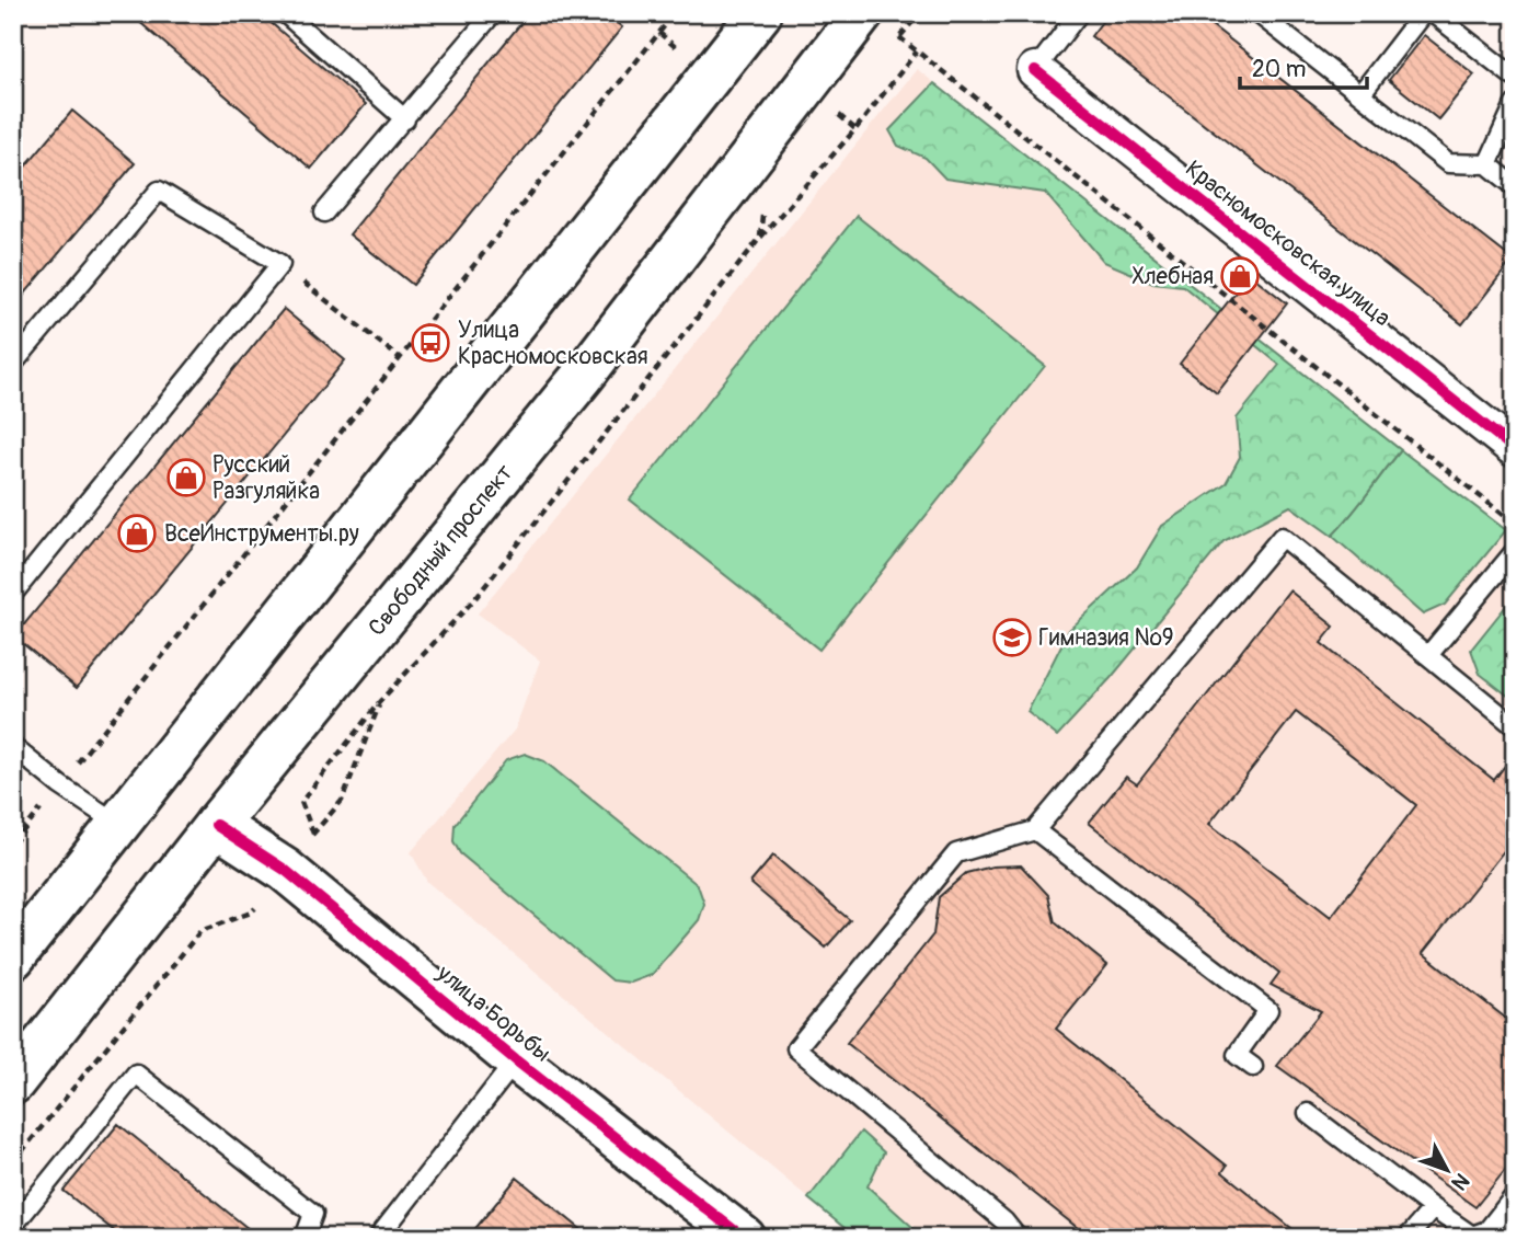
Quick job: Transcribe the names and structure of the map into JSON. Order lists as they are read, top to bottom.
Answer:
{
  "streets": {
    "main road": ["Свободный проспект", "улица Борьбы"],
    "street": ["Красномосковская улица"]
  },
  "crossings": [
    ["Свободный проспект", "улица Борьбы"]
  ],
  "places": {
    "shop": ["Хлебная", "Русский Разгуляйка", "ВсеИнструменты.ру"],
    "bus stop": ["Улица Красномосковская"],
    "school or university": ["Гимназия №9"]
  },
  "scale_bar": "20 m",
  "north": "bottom right"
}
